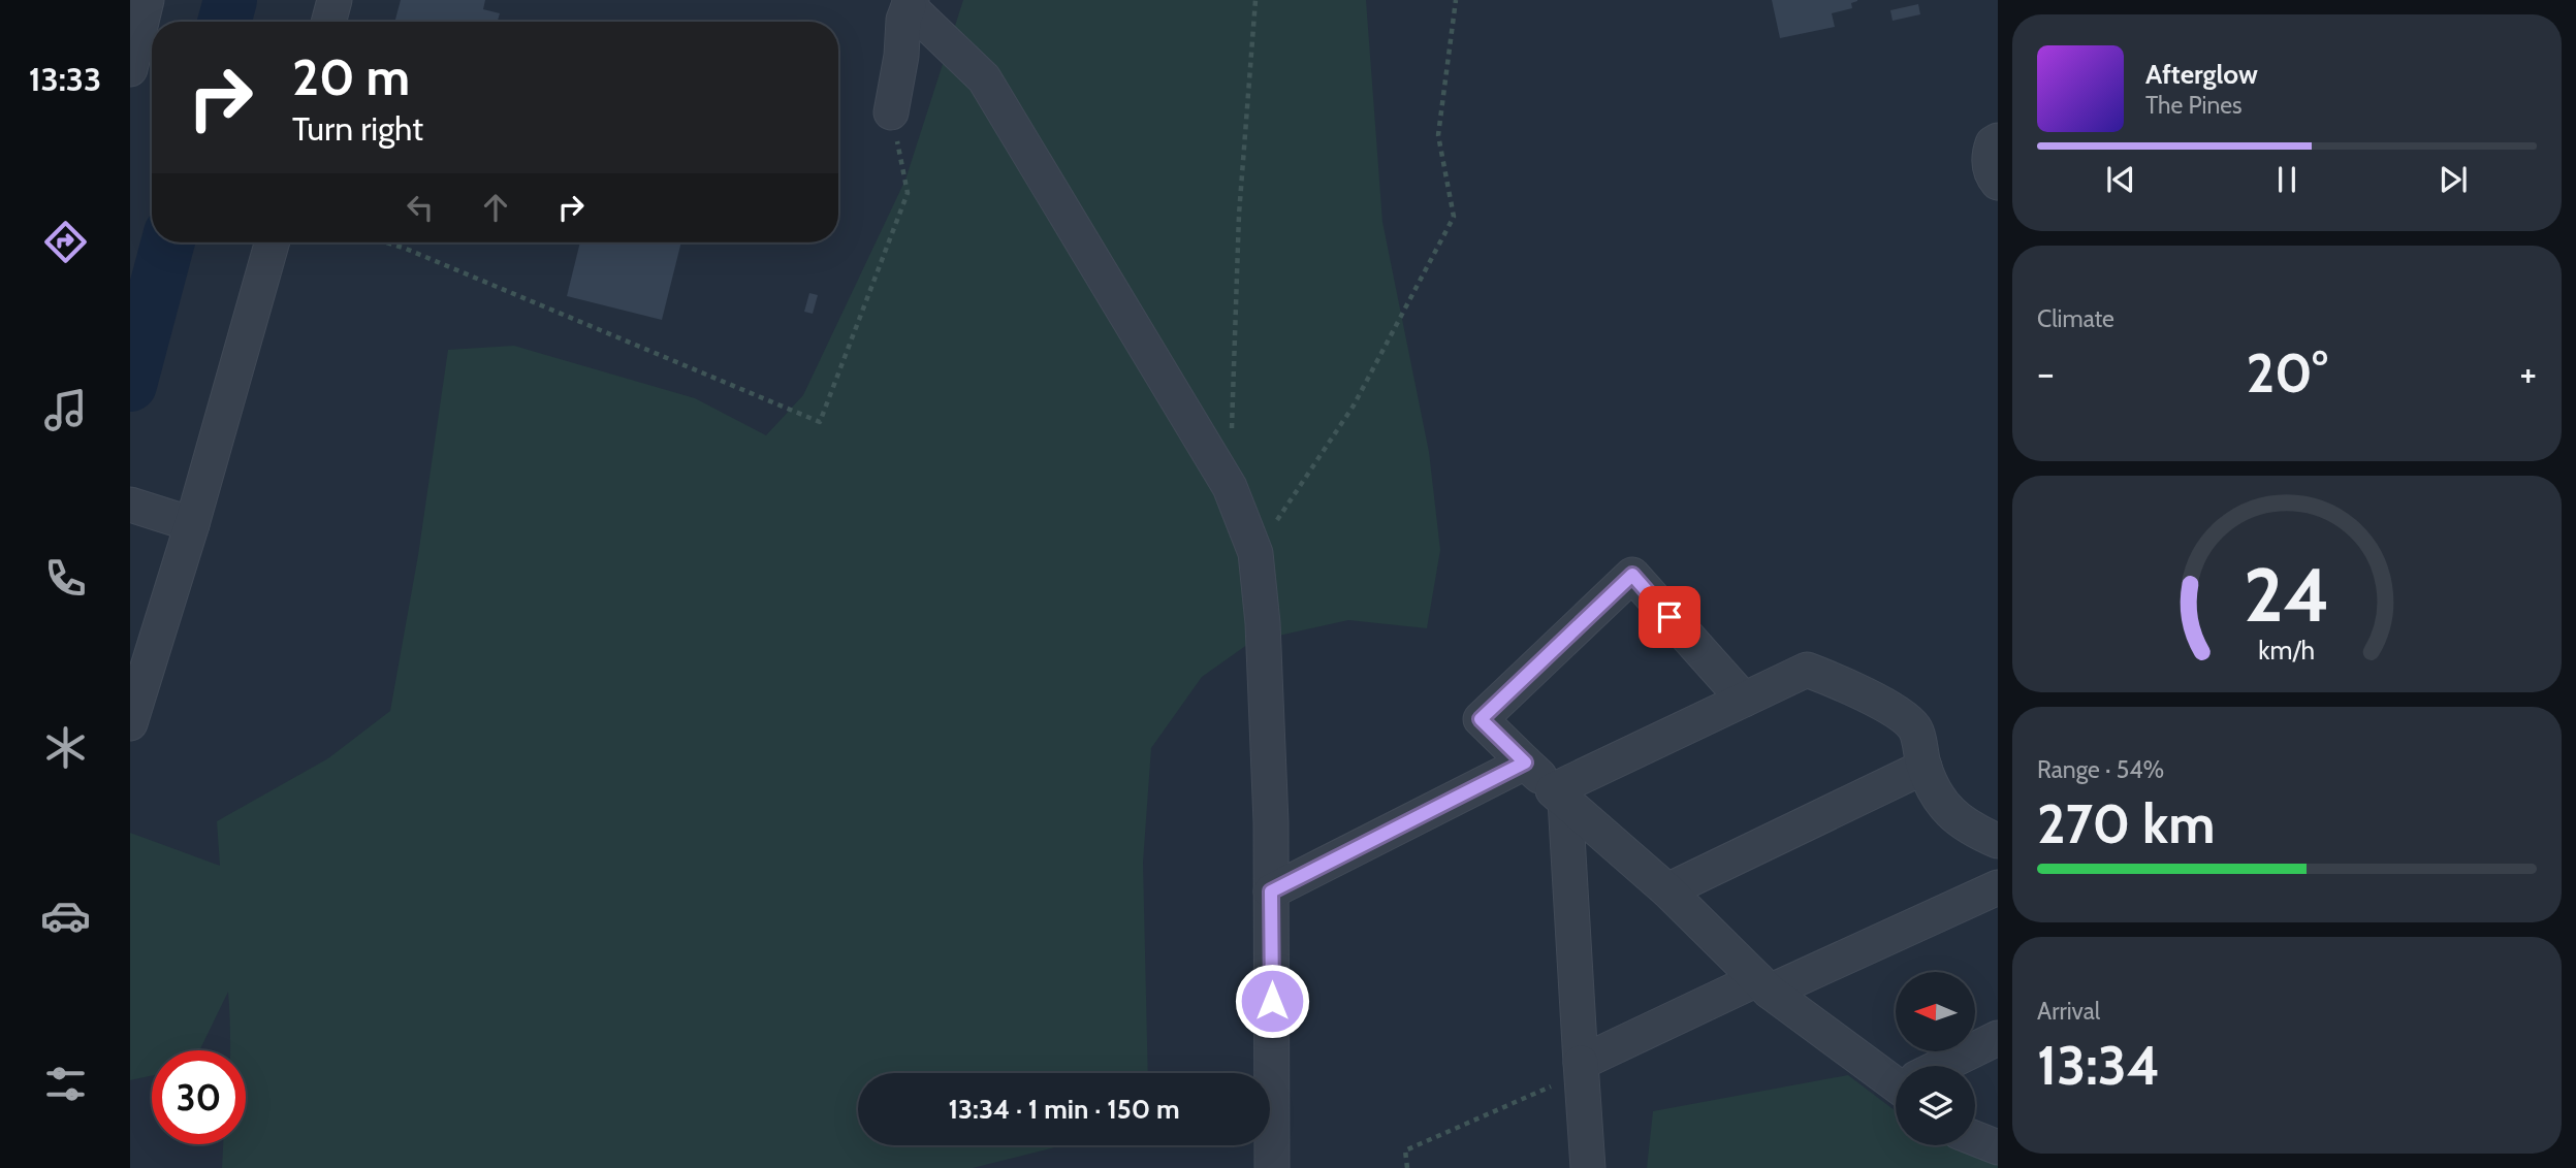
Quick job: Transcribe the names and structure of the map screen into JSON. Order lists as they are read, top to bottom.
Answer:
{
  "north": "left",
  "page": {
    "tabs": "13:33",
    "turn": ["20 m", "Turn right"],
    "song": ["Afterglow", "The Pines"],
    "tile": [
      "Climate",
      ["Range · 54%", "270 km"],
      ["Arrival", "13:34"]
    ],
    "heat": ["−", "20°", "+"],
    "limit": "30",
    "trip": "13:34 · 1 min · 150 m",
    "gauge": ["24", "km/h"]
  }
}
